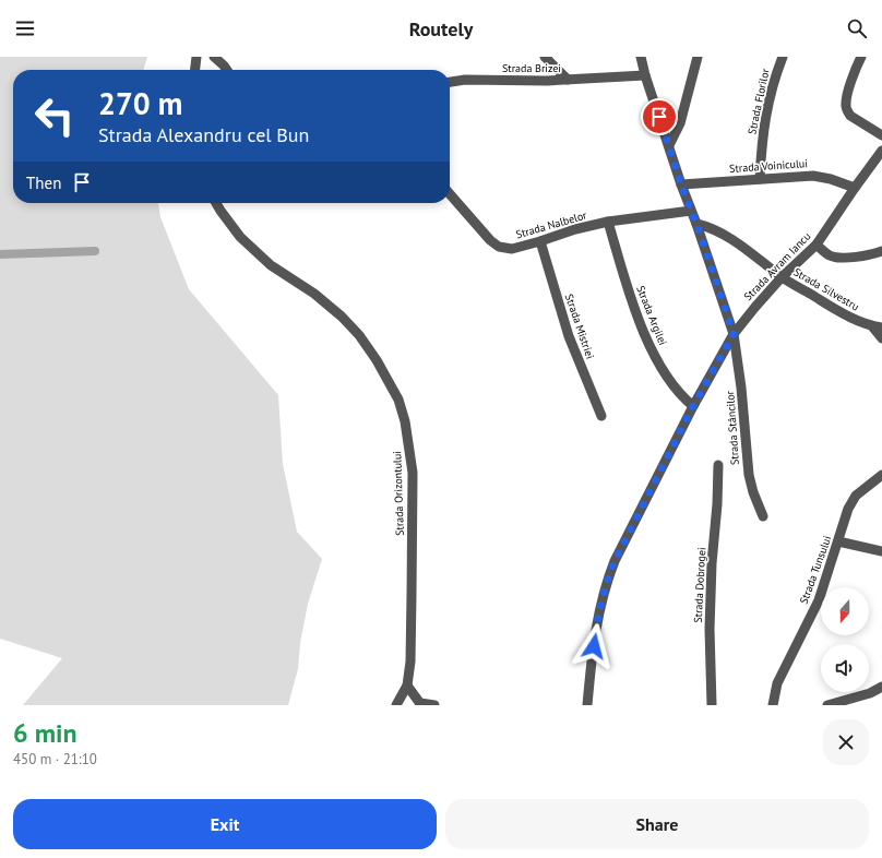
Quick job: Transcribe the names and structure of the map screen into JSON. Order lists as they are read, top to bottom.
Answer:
{
  "streets": {
    "street": [
      "Strada Brizei",
      "Strada Florilor",
      "Strada Voinicului",
      "Strada Nalbelor",
      "Strada Avram Iancu",
      "Strada Silvestru",
      "Strada Argilei",
      "Strada Mistriei",
      "Strada Stâncilor",
      "Strada Orizontului",
      "Strada Tunsului",
      "Strada Dobrogei"
    ]
  },
  "crossings": [
    ["Strada Brizei", "Strada Stâncilor"],
    ["Strada Florilor", "Strada Voinicului"],
    ["Strada Voinicului", "Strada Avram Iancu"],
    ["Strada Voinicului", "Strada Stâncilor"],
    ["Strada Nalbelor", "Strada Argilei"],
    ["Strada Nalbelor", "Strada Mistriei"],
    ["Strada Nalbelor", "Strada Stâncilor"],
    ["Strada Avram Iancu", "Strada Silvestru"],
    ["Strada Avram Iancu", "Strada Argilei"],
    ["Strada Avram Iancu", "Strada Stâncilor"],
    ["Strada Silvestru", "Strada Stâncilor"]
  ],
  "north": "bottom",
  "page": {
    "header": "Routely",
    "turn": ["270 m", "Strada Alexandru cel Bun"],
    "then": "Then",
    "heading": ["6 min", "450 m · 21:10"],
    "buttons": ["Exit", "Share"]
  }
}
